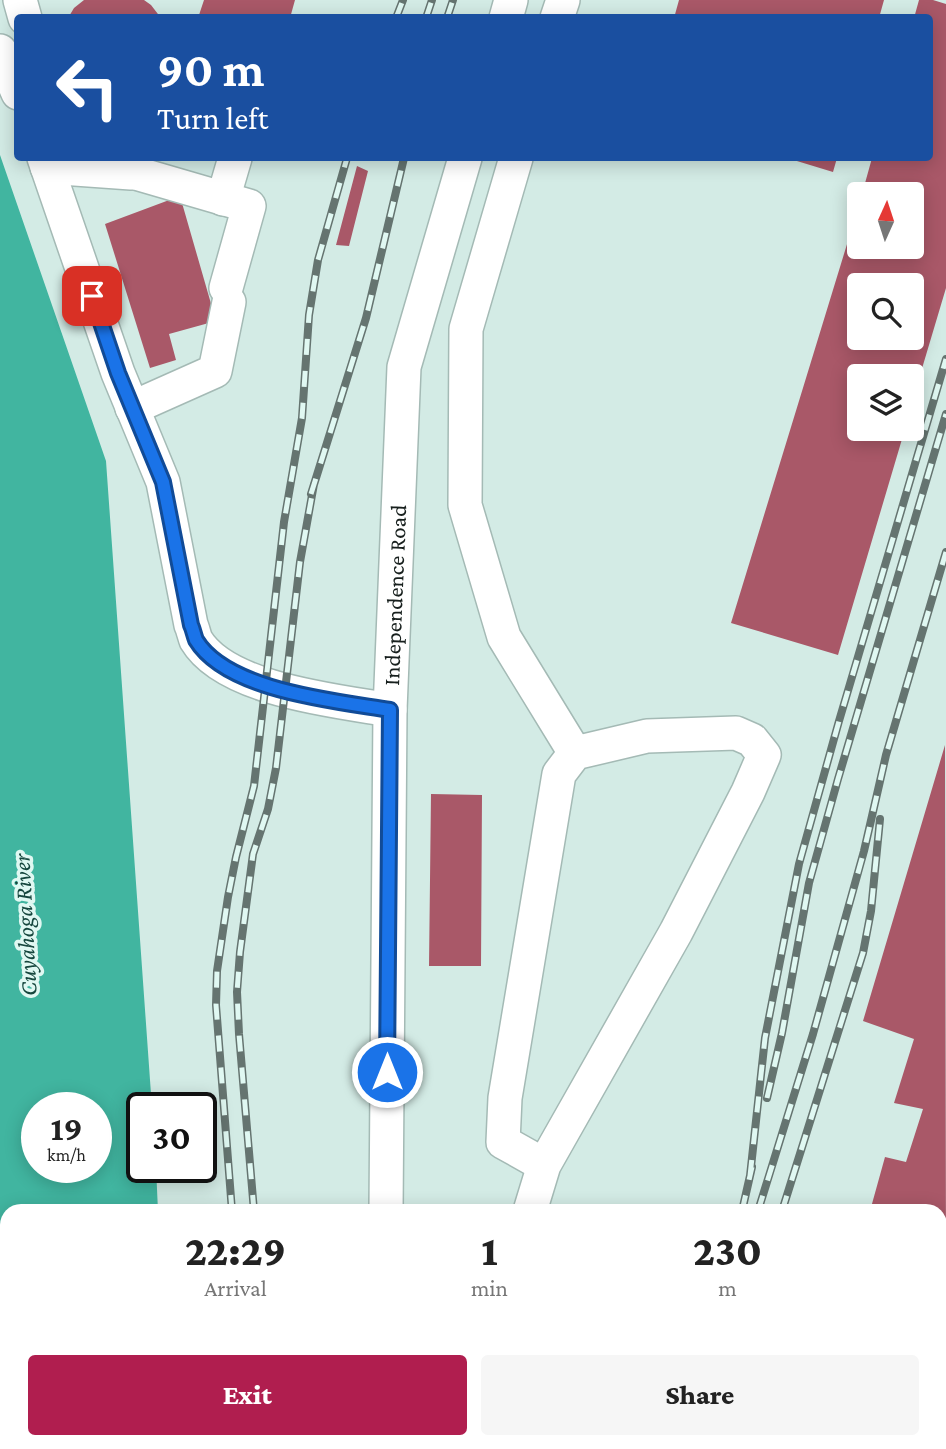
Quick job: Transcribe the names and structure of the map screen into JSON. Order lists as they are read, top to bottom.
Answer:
{
  "streets": {
    "street": ["Independence Road"]
  },
  "water": ["Cuyahoga River"],
  "north": "top",
  "page": {
    "turn": ["90 m", "Turn left"],
    "speed": "19 km/h",
    "limit": "30",
    "eta": [
      "22:29",
      "Arrival",
      "1",
      "min",
      "230",
      "m"
    ],
    "buttons": ["Exit", "Share"]
  }
}
